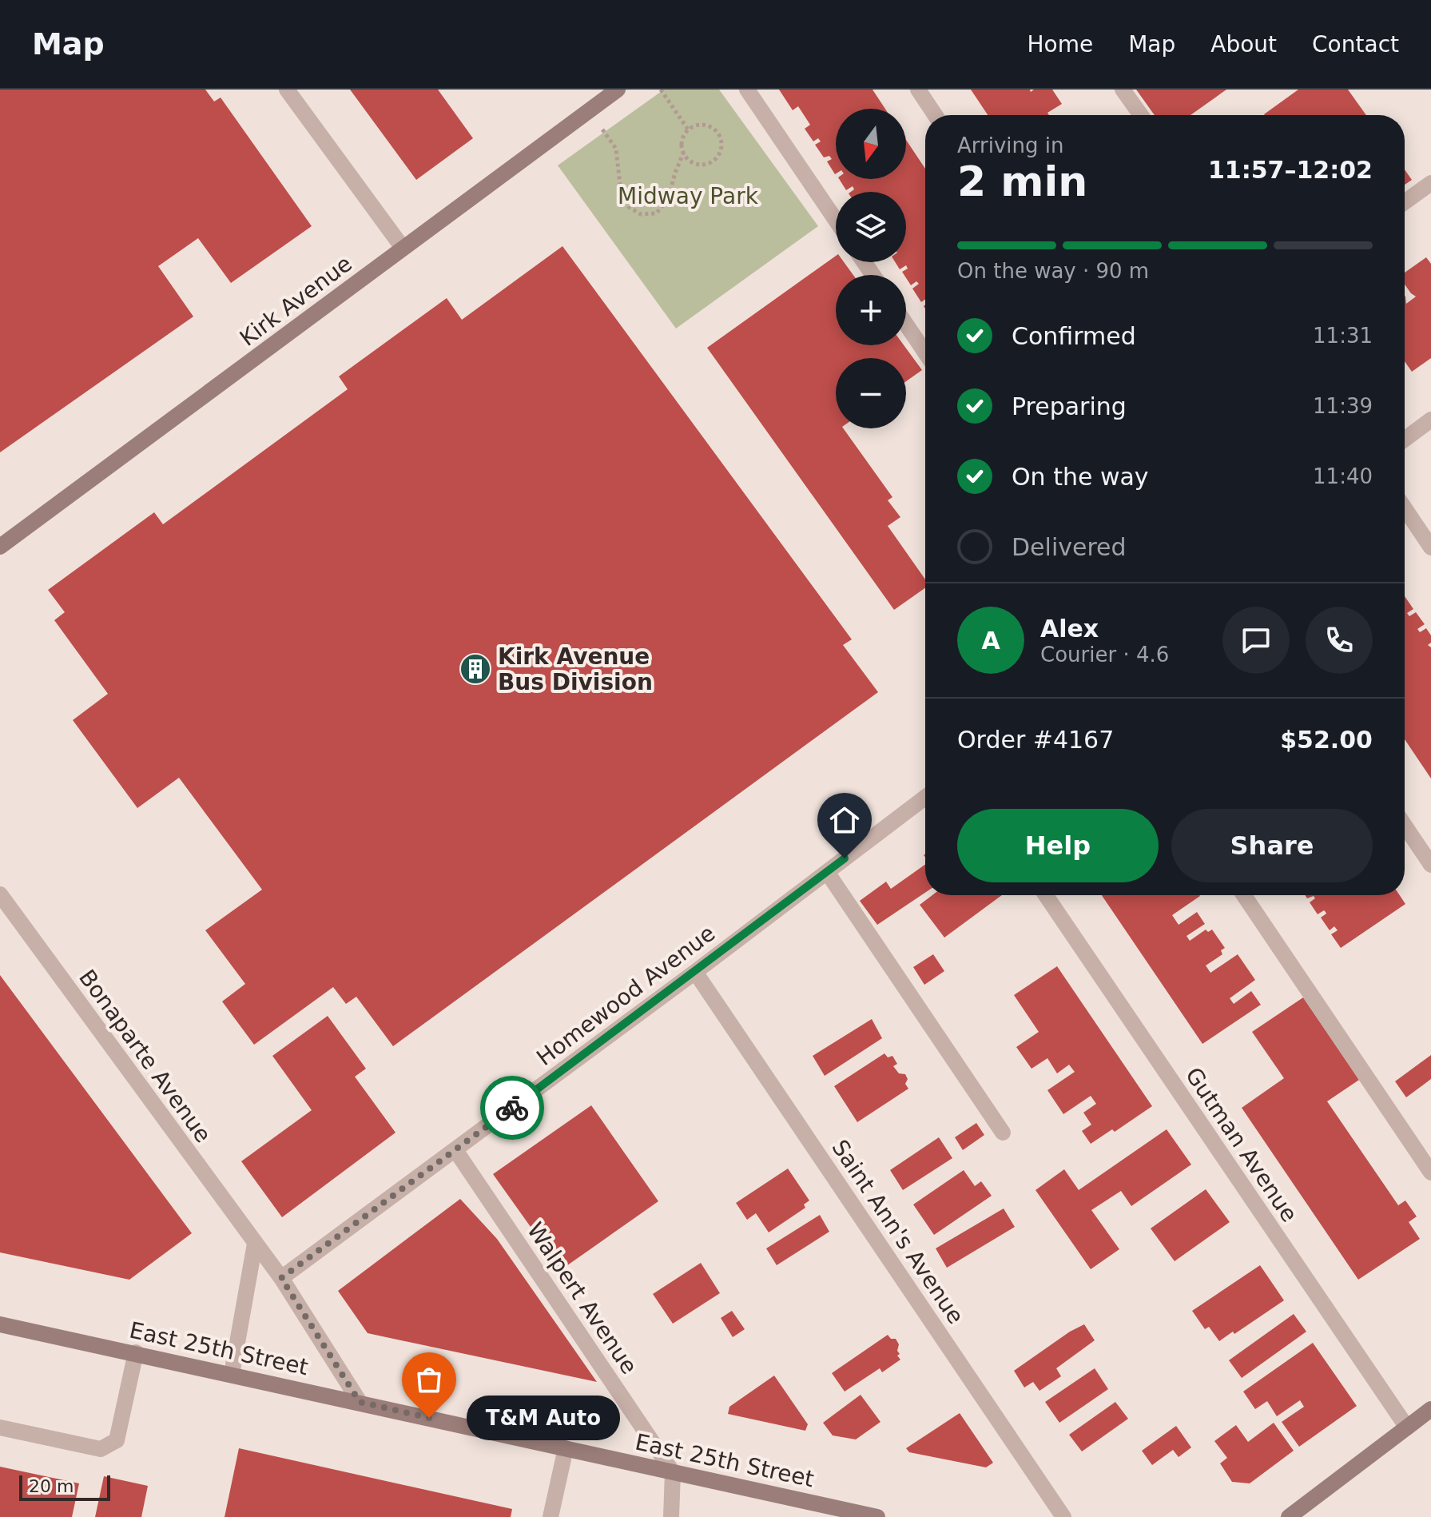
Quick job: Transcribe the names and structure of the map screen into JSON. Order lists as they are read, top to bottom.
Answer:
{
  "streets": {
    "street": [
      "Kirk Avenue",
      "Homewood Avenue",
      "Bonaparte Avenue",
      "Gutman Avenue",
      "Saint Ann's Avenue",
      "Walpert Avenue",
      "East 25th Street"
    ]
  },
  "crossings": [
    ["Homewood Avenue", "Bonaparte Avenue"],
    ["Homewood Avenue", "Saint Ann's Avenue"],
    ["Homewood Avenue", "Walpert Avenue"],
    ["Bonaparte Avenue", "East 25th Street"],
    ["Walpert Avenue", "East 25th Street"]
  ],
  "parks": ["Midway Park"],
  "places": {
    "building": ["Kirk Avenue Bus Division"],
    "other": ["T&M Auto"]
  },
  "scale_bar": "20 m",
  "north": "bottom",
  "page": {
    "header": "Map",
    "nav": [
      "Home",
      "Map",
      "About",
      "Contact"
    ],
    "map_buttons": ["+", "−"],
    "heading": ["2 min", "Arriving in", "11:57–12:02"],
    "panel": [
      "Alex",
      "Courier · 4.6",
      "Order #4167",
      "$52.00"
    ],
    "bar": "On the way · 90 m",
    "list": [
      ["Confirmed", "11:31"],
      ["Preparing", "11:39"],
      ["On the way", "11:40"],
      "Delivered"
    ],
    "round": "A",
    "buttons": ["Help", "Share"],
    "bubble": "T&M Auto",
    "scale": "20 m"
  }
}
